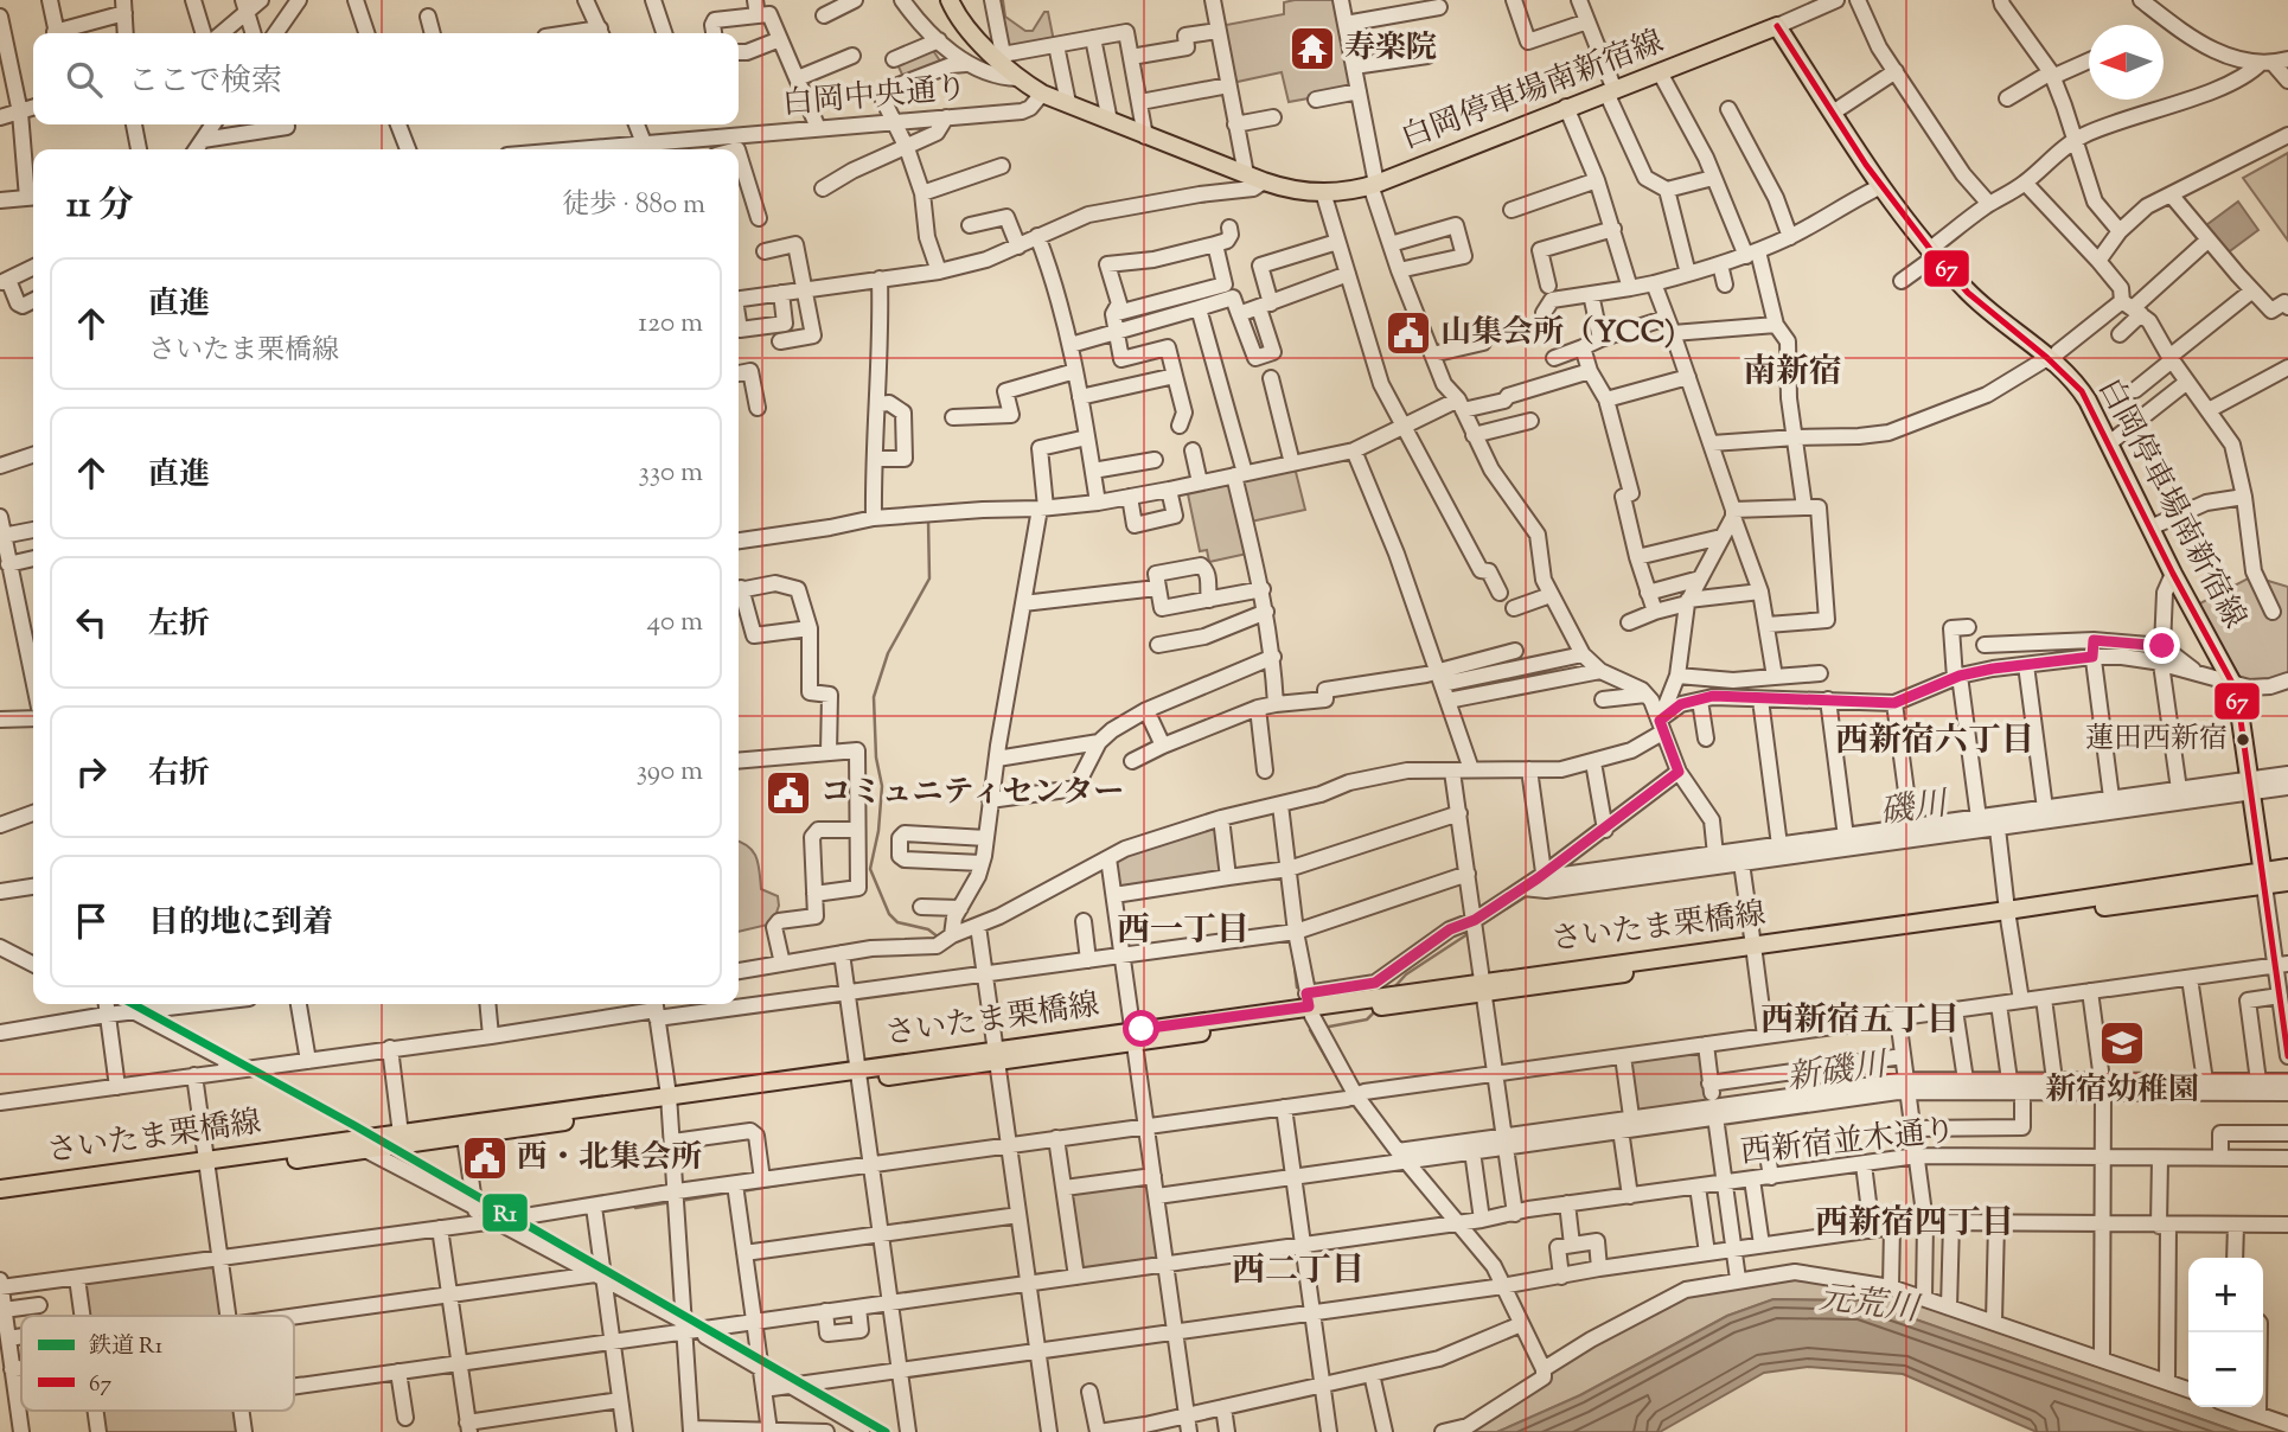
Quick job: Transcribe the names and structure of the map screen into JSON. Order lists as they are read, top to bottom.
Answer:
{
  "streets": {
    "main road": ["白岡停車場南新宿線", "さいたま栗橋線"],
    "street": ["白岡中央通り", "西新宿並木通り"]
  },
  "crossings": [
    ["白岡停車場南新宿線", "白岡中央通り"],
    ["白岡停車場南新宿線", "さいたま栗橋線"]
  ],
  "districts": [
    "南新宿",
    "西新宿六丁目",
    "西一丁目",
    "西新宿五丁目",
    "西新宿四丁目",
    "西二丁目"
  ],
  "water": ["磯川", "新磯川", "元荒川"],
  "places": {
    "temple": ["寿楽院"],
    "public building": ["山集会所（YCC)", "コミュニティセンター", "西・北集会所"],
    "other": ["蓮田西新宿"],
    "school or university": ["新宿幼稚園"]
  },
  "lines": ["transit line 67", "rail line R1"],
  "legend": ["鉄道 R1", "67"],
  "north": "left",
  "page": {
    "search": "ここで検索",
    "heading": ["11 分", "徒歩 · 880 m"],
    "list": [
      ["直進", "さいたま栗橋線", "120 m"],
      ["直進", "330 m"],
      ["左折", "40 m"],
      ["右折", "390 m"],
      "目的地に到着"
    ],
    "map_buttons": ["+", "−"]
  }
}
